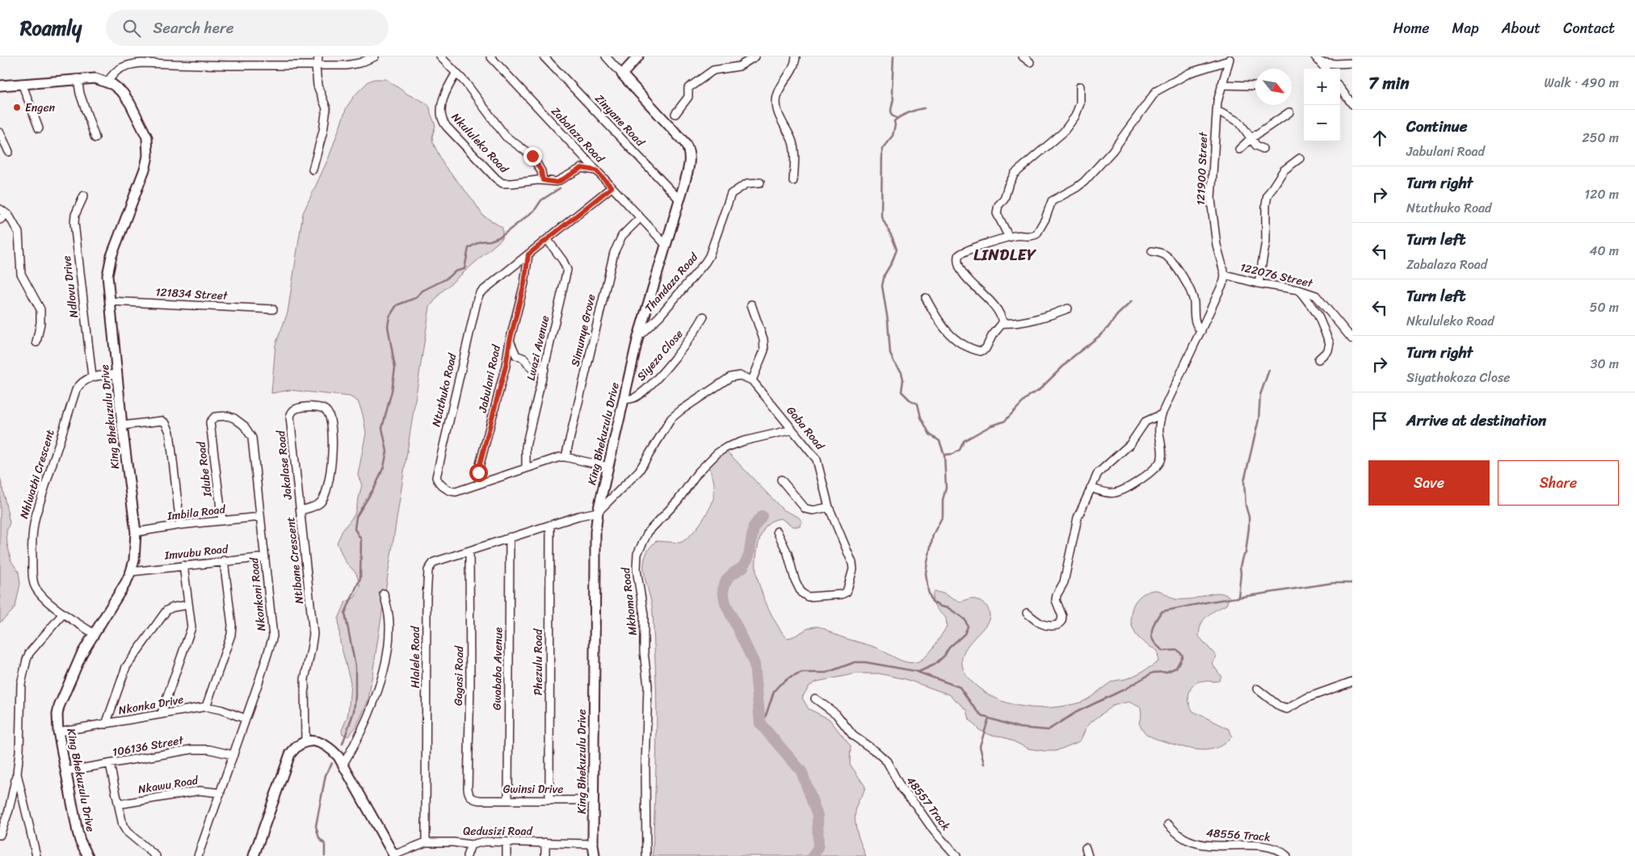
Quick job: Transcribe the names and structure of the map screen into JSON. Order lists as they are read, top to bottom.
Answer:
{
  "streets": {
    "street": [
      "Zinyane Road",
      "Zabalaza Road",
      "Nkululeko Road",
      "121900 Street",
      "122076 Street",
      "Thandaza Road",
      "Ndlovu Drive",
      "121834 Street",
      "Simunye Grove",
      "Lwazi Avenue",
      "Siyeza Close",
      "Jabulani Road",
      "Ntuthuko Road",
      "King Bhekuzulu Drive",
      "Goba Road",
      "Jakalase Road",
      "Idube Road",
      "Nhlwathi Crescent",
      "Imbila Road",
      "Imvubu Road",
      "Ntibane Crescent",
      "Nkonkoni Road",
      "Mkhoma Road",
      "Hlalele Road",
      "Phezulu Road",
      "Gwababa Avenue",
      "Gagasi Road",
      "Nkonka Drive",
      "106136 Street",
      "Nkawu Road",
      "Gwinsi Drive",
      "48557 Track",
      "Qedusizi Road",
      "48556 Track"
    ]
  },
  "crossings": [
    ["Zinyane Road", "King Bhekuzulu Drive"],
    ["Zabalaza Road", "Nkululeko Road"],
    ["Zabalaza Road", "Simunye Grove"],
    ["Zabalaza Road", "Ntuthuko Road"],
    ["Zabalaza Road", "King Bhekuzulu Drive"],
    ["121900 Street", "122076 Street"],
    ["Thandaza Road", "King Bhekuzulu Drive"],
    ["Ndlovu Drive", "Nhlwathi Crescent"],
    ["121834 Street", "King Bhekuzulu Drive"],
    ["Simunye Grove", "Ntuthuko Road"],
    ["Lwazi Avenue", "Ntuthuko Road"],
    ["Siyeza Close", "King Bhekuzulu Drive"],
    ["Jabulani Road", "Ntuthuko Road"],
    ["Ntuthuko Road", "King Bhekuzulu Drive"],
    ["King Bhekuzulu Drive", "Nhlwathi Crescent"],
    ["King Bhekuzulu Drive", "Imbila Road"],
    ["King Bhekuzulu Drive", "Imvubu Road"],
    ["King Bhekuzulu Drive", "Hlalele Road"],
    ["King Bhekuzulu Drive", "Nkonka Drive"],
    ["King Bhekuzulu Drive", "106136 Street"],
    ["King Bhekuzulu Drive", "Gwinsi Drive"],
    ["King Bhekuzulu Drive", "Qedusizi Road"],
    ["Goba Road", "Mkhoma Road"],
    ["Jakalase Road", "Ntibane Crescent"],
    ["Idube Road", "Imbila Road"],
    ["Idube Road", "Nkonkoni Road"],
    ["Imbila Road", "Nkonkoni Road"],
    ["Imvubu Road", "Nkonkoni Road"],
    ["Nkonkoni Road", "Nkonka Drive"],
    ["Nkonkoni Road", "106136 Street"],
    ["Nkonkoni Road", "Nkawu Road"],
    ["Hlalele Road", "Phezulu Road"],
    ["Hlalele Road", "Gwababa Avenue"],
    ["Hlalele Road", "Gagasi Road"],
    ["Hlalele Road", "Qedusizi Road"],
    ["Phezulu Road", "Gwinsi Drive"],
    ["Gwababa Avenue", "Gwinsi Drive"],
    ["Gagasi Road", "Gwinsi Drive"]
  ],
  "districts": ["LINDLEY"],
  "places": ["Engen"],
  "north": "bottom right",
  "page": {
    "header": "Roamly",
    "search": "Search here",
    "nav": [
      "Home",
      "Map",
      "About",
      "Contact"
    ],
    "heading": ["7 min", "Walk · 490 m"],
    "map_buttons": ["+", "−"],
    "list": [
      ["Continue", "Jabulani Road", "250 m"],
      ["Turn right", "Ntuthuko Road", "120 m"],
      ["Turn left", "Zabalaza Road", "40 m"],
      ["Turn left", "Nkululeko Road", "50 m"],
      ["Turn right", "Siyathokoza Close", "30 m"],
      "Arrive at destination"
    ],
    "buttons": ["Save", "Share"]
  }
}
